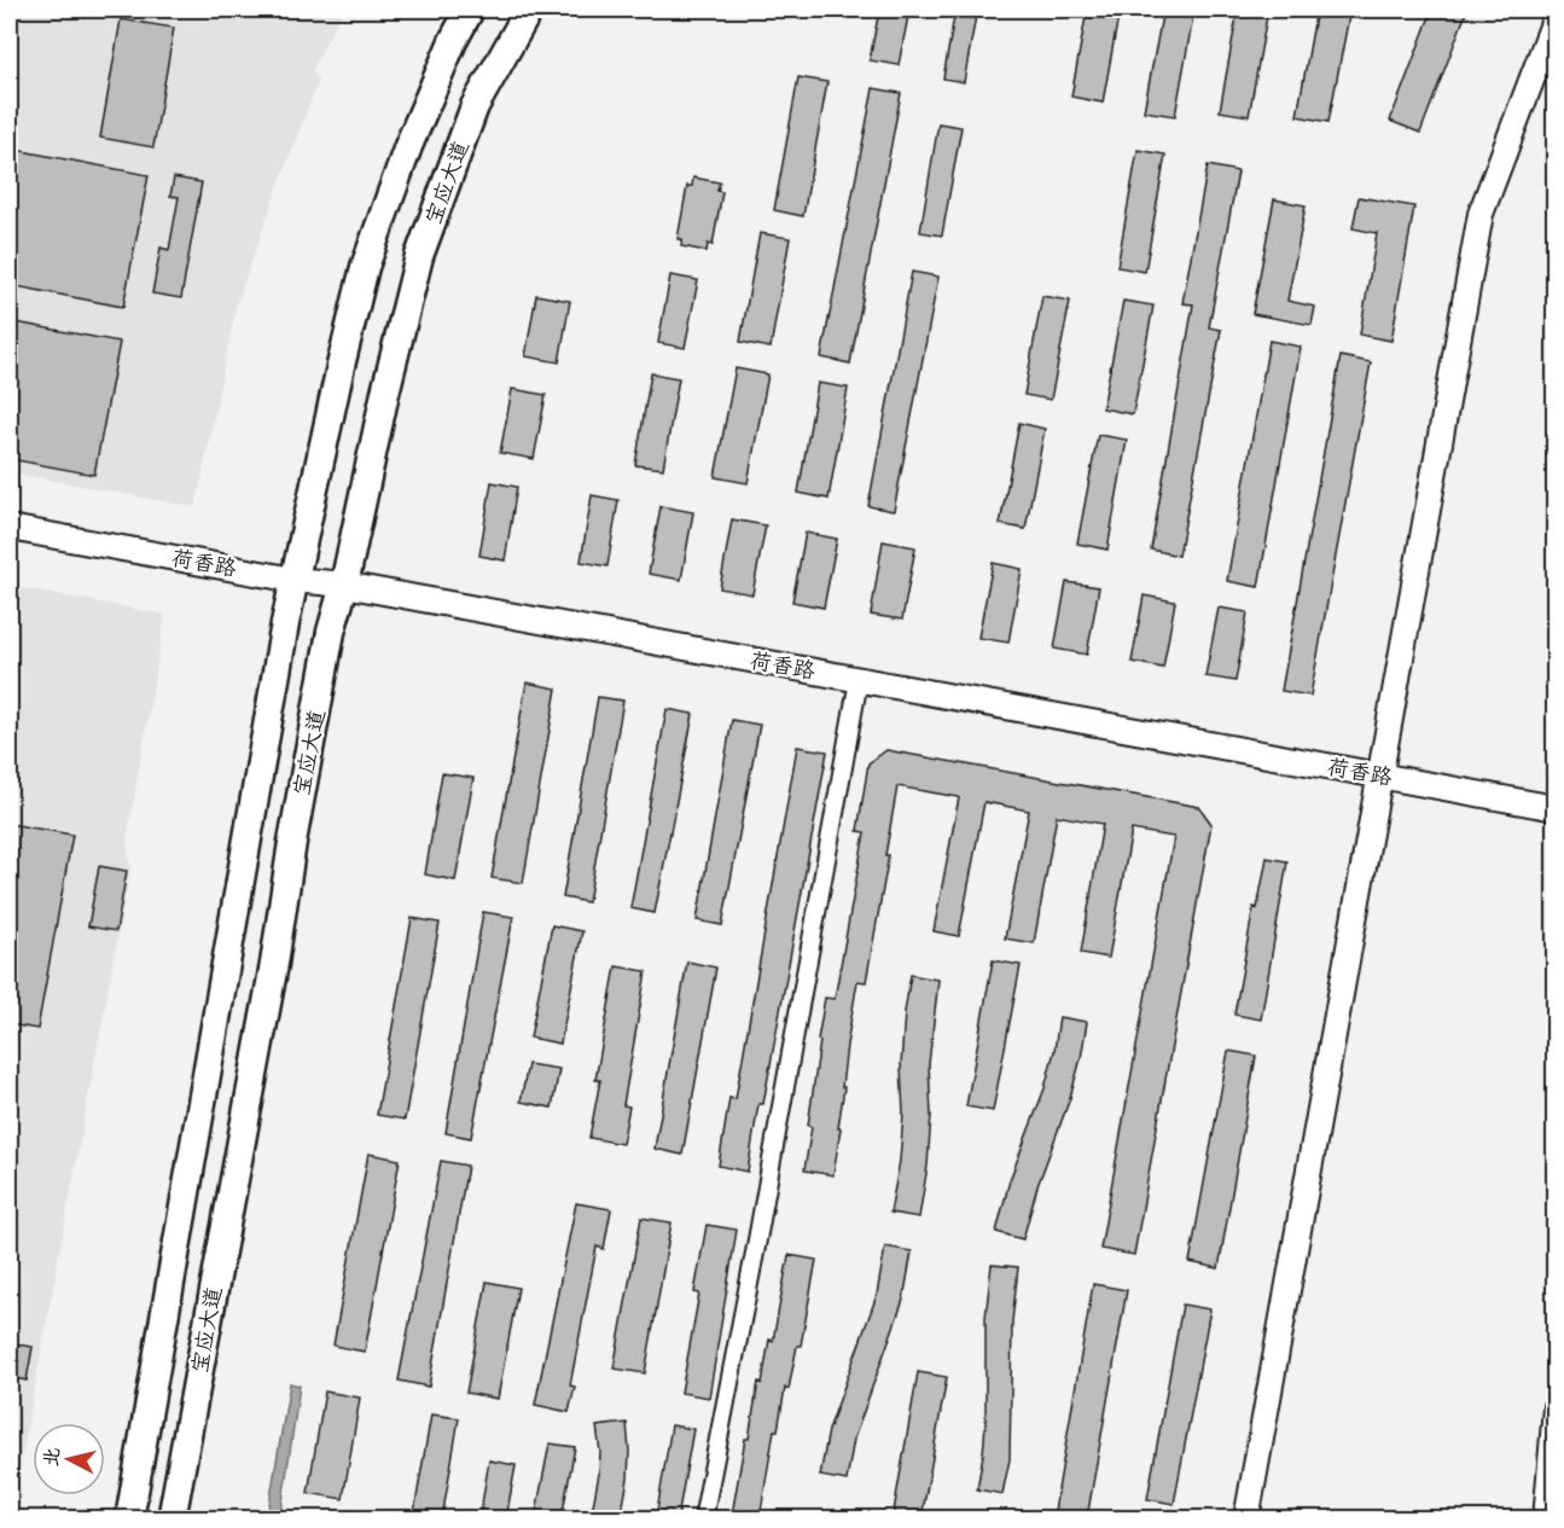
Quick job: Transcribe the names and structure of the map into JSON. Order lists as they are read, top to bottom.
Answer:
{
  "streets": {
    "main road": ["宝应大道"],
    "street": ["荷香路"]
  },
  "crossings": [
    ["宝应大道", "荷香路"]
  ],
  "north": "left"
}
